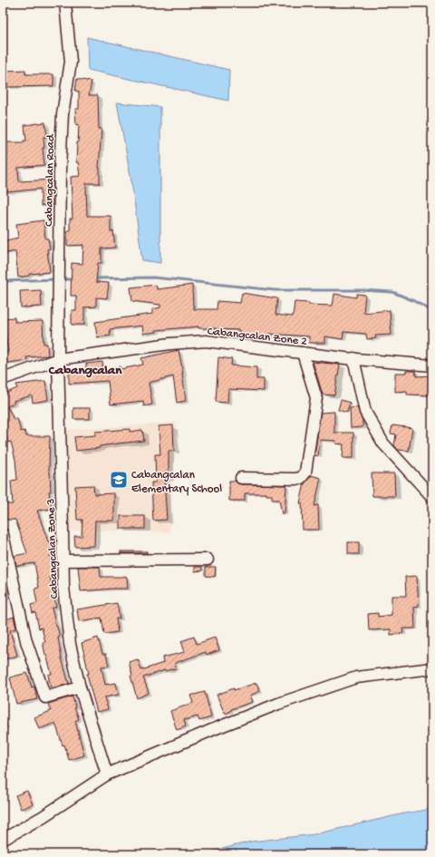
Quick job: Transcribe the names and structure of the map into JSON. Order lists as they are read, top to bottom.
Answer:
{
  "streets": {
    "street": ["Cabangcalan Road", "Cabangcalan Zone 2", "Cabangcalan Zone 3"]
  },
  "crossings": [
    ["Cabangcalan Road", "Cabangcalan Zone 2"],
    ["Cabangcalan Road", "Cabangcalan Zone 3"],
    ["Cabangcalan Zone 2", "Cabangcalan Zone 3"]
  ],
  "districts": ["Cabangcalan"],
  "places": {
    "school or university": ["Cabangcalan Elementary School"]
  }
}
